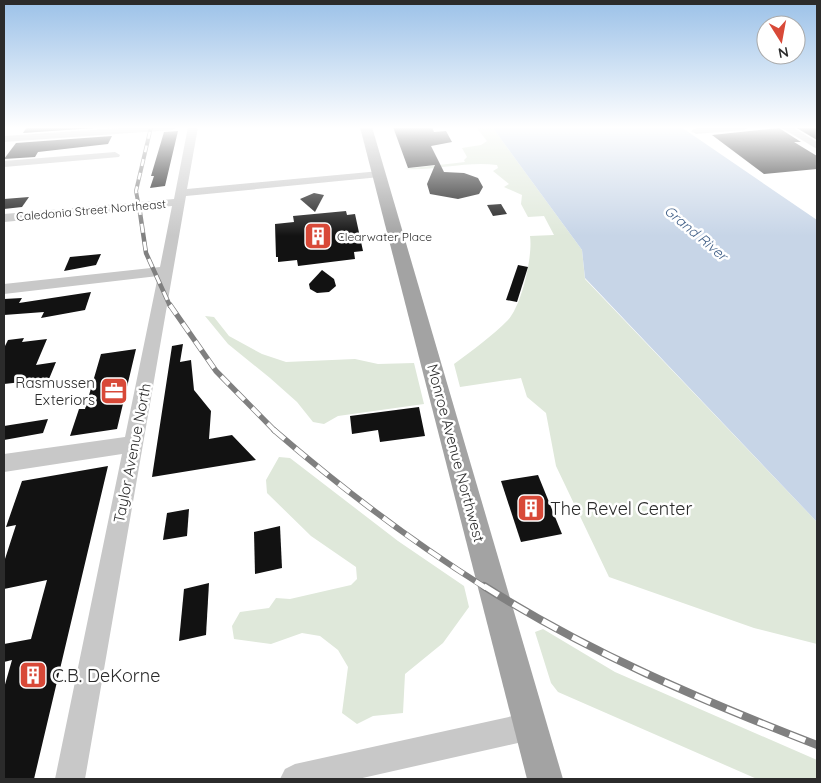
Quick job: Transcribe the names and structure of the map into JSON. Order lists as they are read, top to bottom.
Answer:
{
  "streets": {
    "main road": ["Monroe Avenue Northwest"],
    "street": ["Caledonia Street Northeast", "Taylor Avenue North"]
  },
  "crossings": [
    ["Caledonia Street Northeast", "Taylor Avenue North"],
    ["Caledonia Street Northeast", "Monroe Avenue Northwest"]
  ],
  "water": ["Grand River"],
  "places": {
    "building": ["Clearwater Place", "The Revel Center", "C.B. DeKorne"],
    "office": ["Rasmussen Exteriors"]
  },
  "north": "bottom"
}
